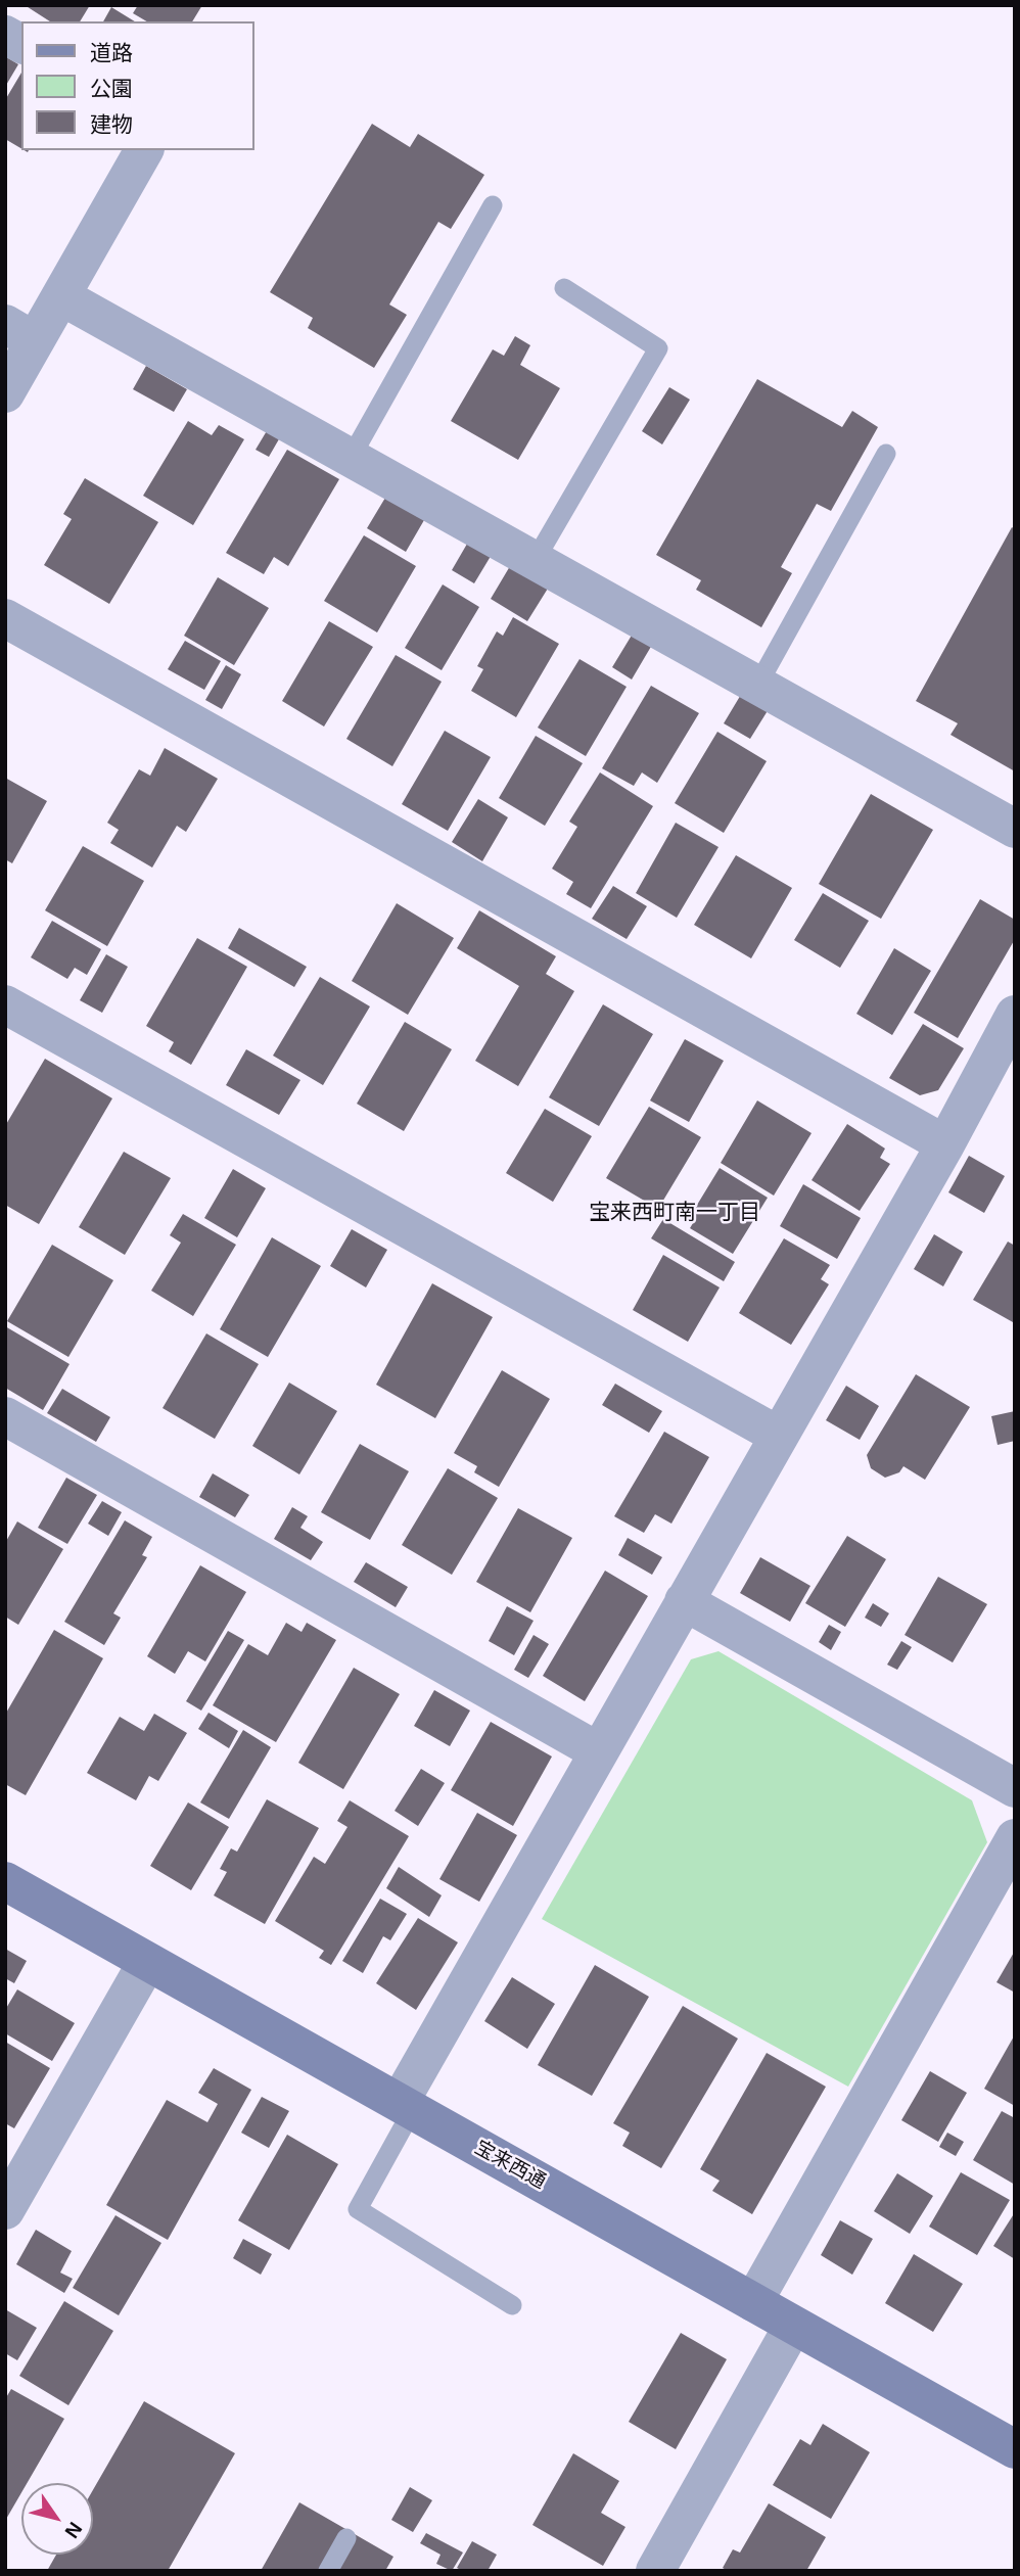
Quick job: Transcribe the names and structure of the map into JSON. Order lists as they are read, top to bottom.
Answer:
{
  "streets": {
    "street": ["宝来西通"]
  },
  "districts": ["宝来西町南一丁目"],
  "legend": ["道路", "公園", "建物"],
  "north": "bottom right"
}
